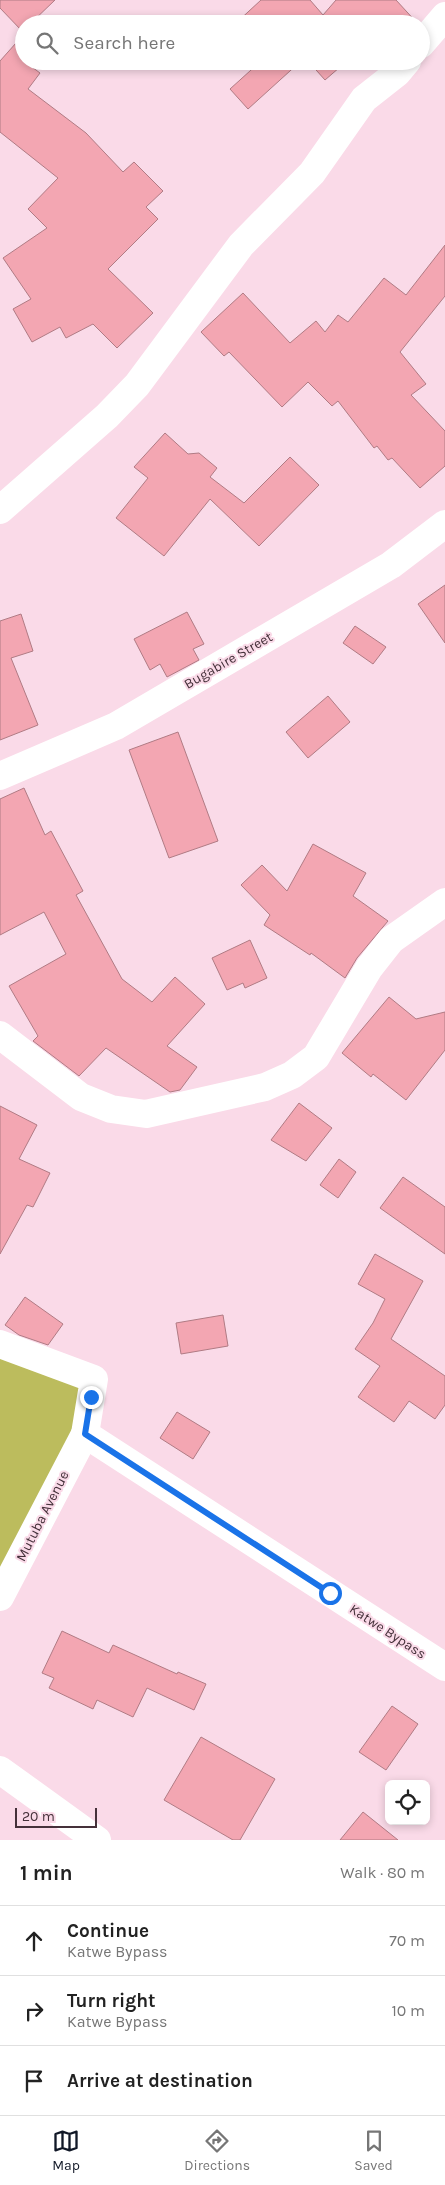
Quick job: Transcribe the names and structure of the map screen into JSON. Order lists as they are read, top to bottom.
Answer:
{
  "streets": {
    "street": ["Bugabire Street", "Mutuba Avenue", "Katwe Bypass"]
  },
  "crossings": [
    ["Mutuba Avenue", "Katwe Bypass"]
  ],
  "scale_bar": "20 m",
  "page": {
    "search": "Search here",
    "scale": "20 m",
    "heading": ["1 min", "Walk · 80 m"],
    "list": [
      ["Continue", "Katwe Bypass", "70 m"],
      ["Turn right", "Katwe Bypass", "10 m"],
      "Arrive at destination"
    ],
    "nav": ["Map", "Directions", "Saved"]
  }
}
